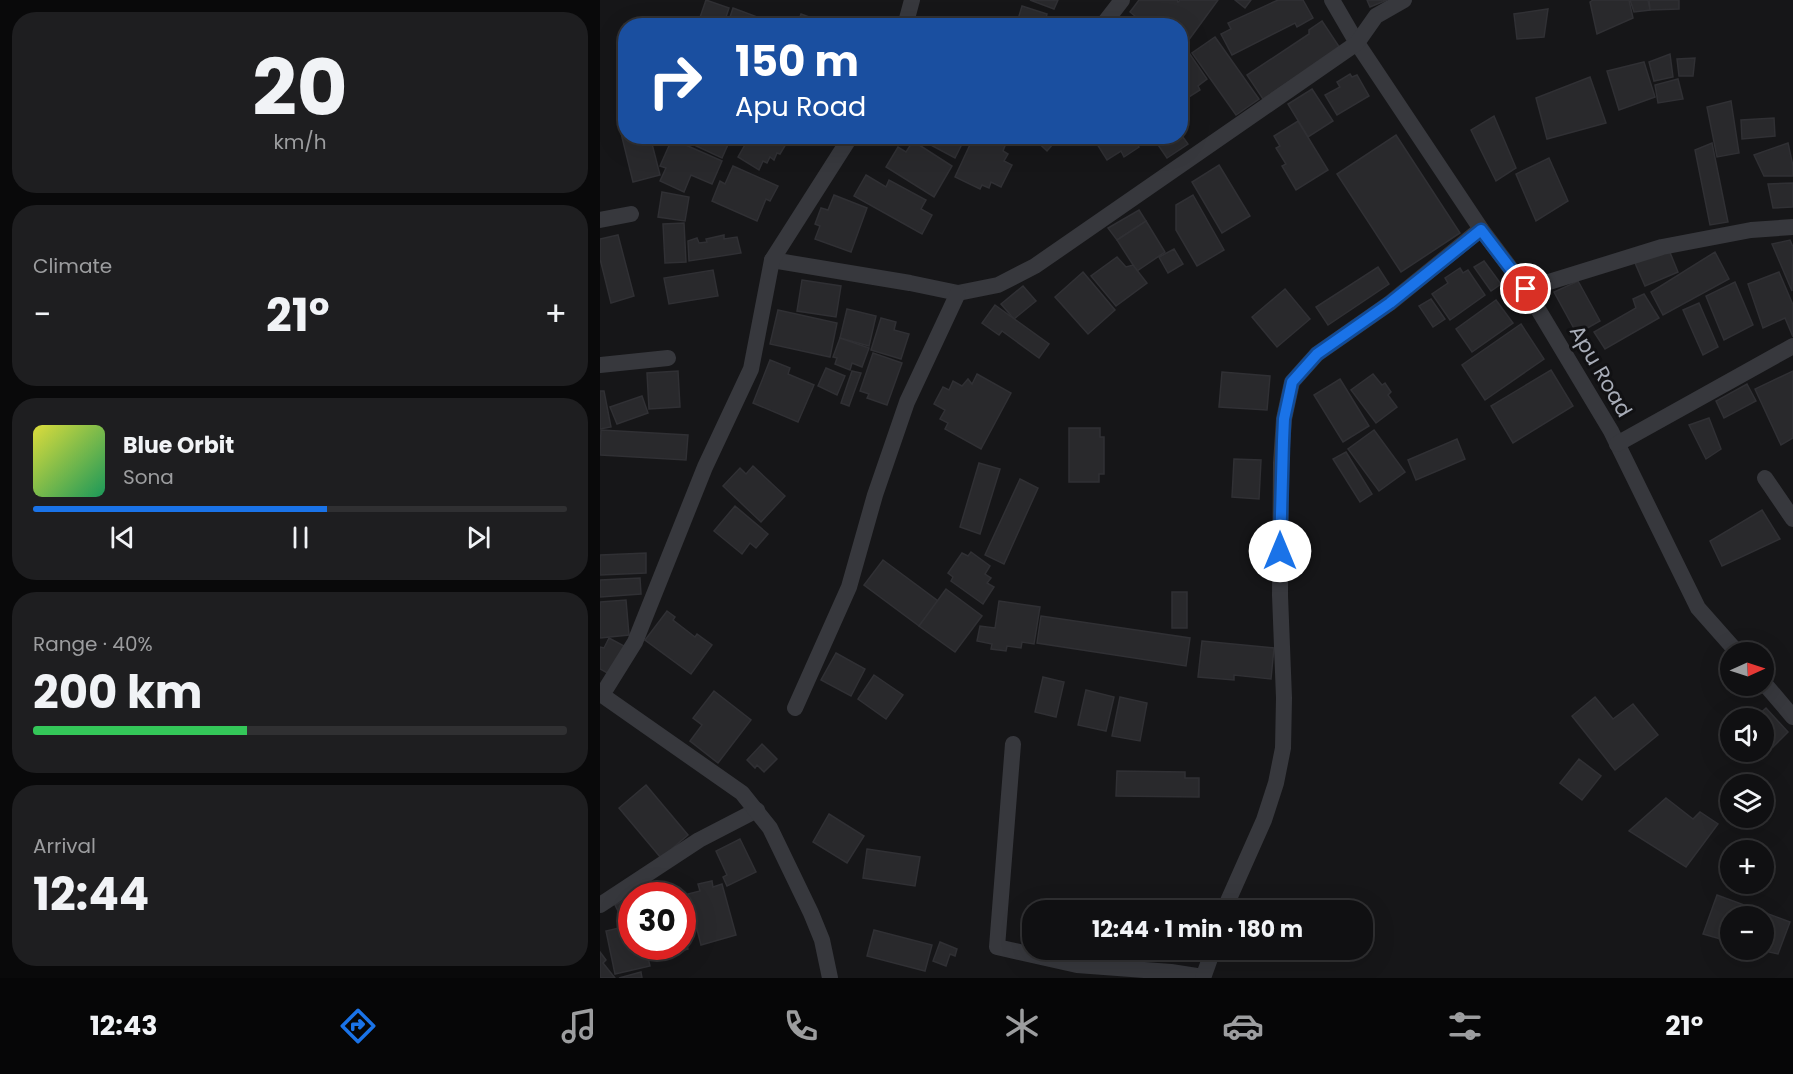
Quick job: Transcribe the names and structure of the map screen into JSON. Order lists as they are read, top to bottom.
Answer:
{
  "streets": {
    "street": ["Apu Road"]
  },
  "north": "right",
  "page": {
    "tile": [
      ["20", "km/h"],
      "Climate",
      ["Range · 40%", "200 km"],
      ["Arrival", "12:44"]
    ],
    "turn": ["150 m", "Apu Road"],
    "heat": ["−", "21°", "+"],
    "song": ["Blue Orbit", "Sona"],
    "map_buttons": ["+", "−"],
    "limit": "30",
    "trip": "12:44 · 1 min · 180 m",
    "tabs": ["12:43", "21°"]
  }
}
